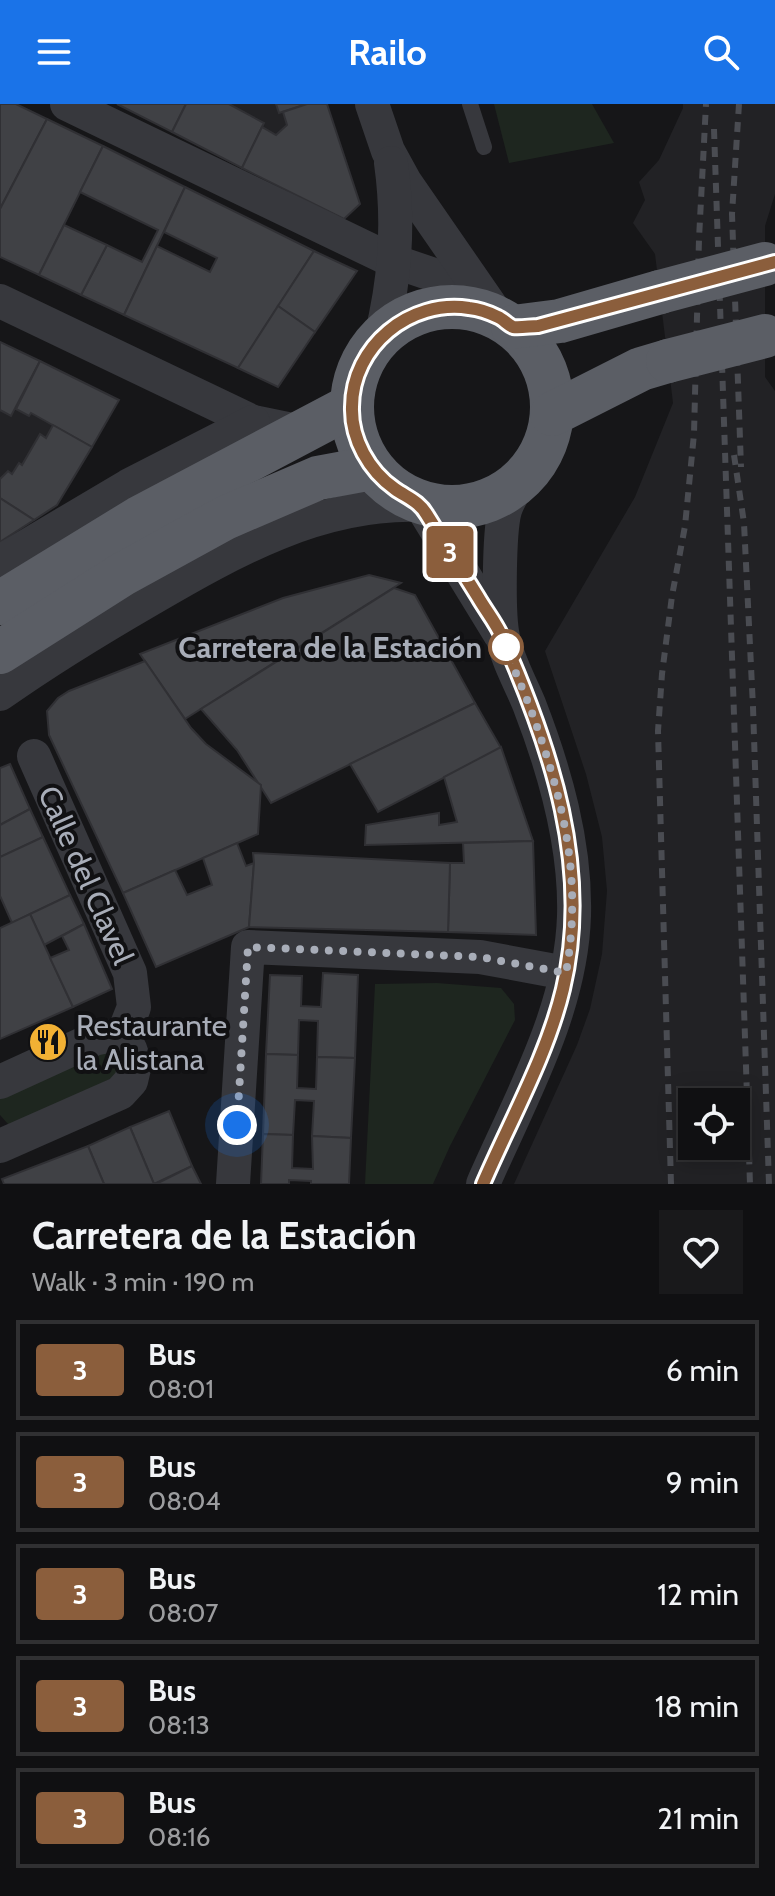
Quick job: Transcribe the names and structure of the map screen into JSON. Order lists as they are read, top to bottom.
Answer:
{
  "streets": {
    "street": ["Calle del Clavel"]
  },
  "places": {
    "other": ["Carretera de la Estación"],
    "restaurant": ["Restaurante la Alistana"]
  },
  "lines": ["bus line 3"],
  "page": {
    "header": "Railo",
    "on_map": "3",
    "heading": ["Carretera de la Estación", "Walk · 3 min · 190 m"],
    "list": [
      {
        "mark": "3",
        "name": "Bus",
        "note": "08:01",
        "value": "6 min"
      },
      {
        "mark": "3",
        "name": "Bus",
        "note": "08:04",
        "value": "9 min"
      },
      {
        "mark": "3",
        "name": "Bus",
        "note": "08:07",
        "value": "12 min"
      },
      {
        "mark": "3",
        "name": "Bus",
        "note": "08:13",
        "value": "18 min"
      },
      {
        "mark": "3",
        "name": "Bus",
        "note": "08:16",
        "value": "21 min"
      }
    ]
  }
}
